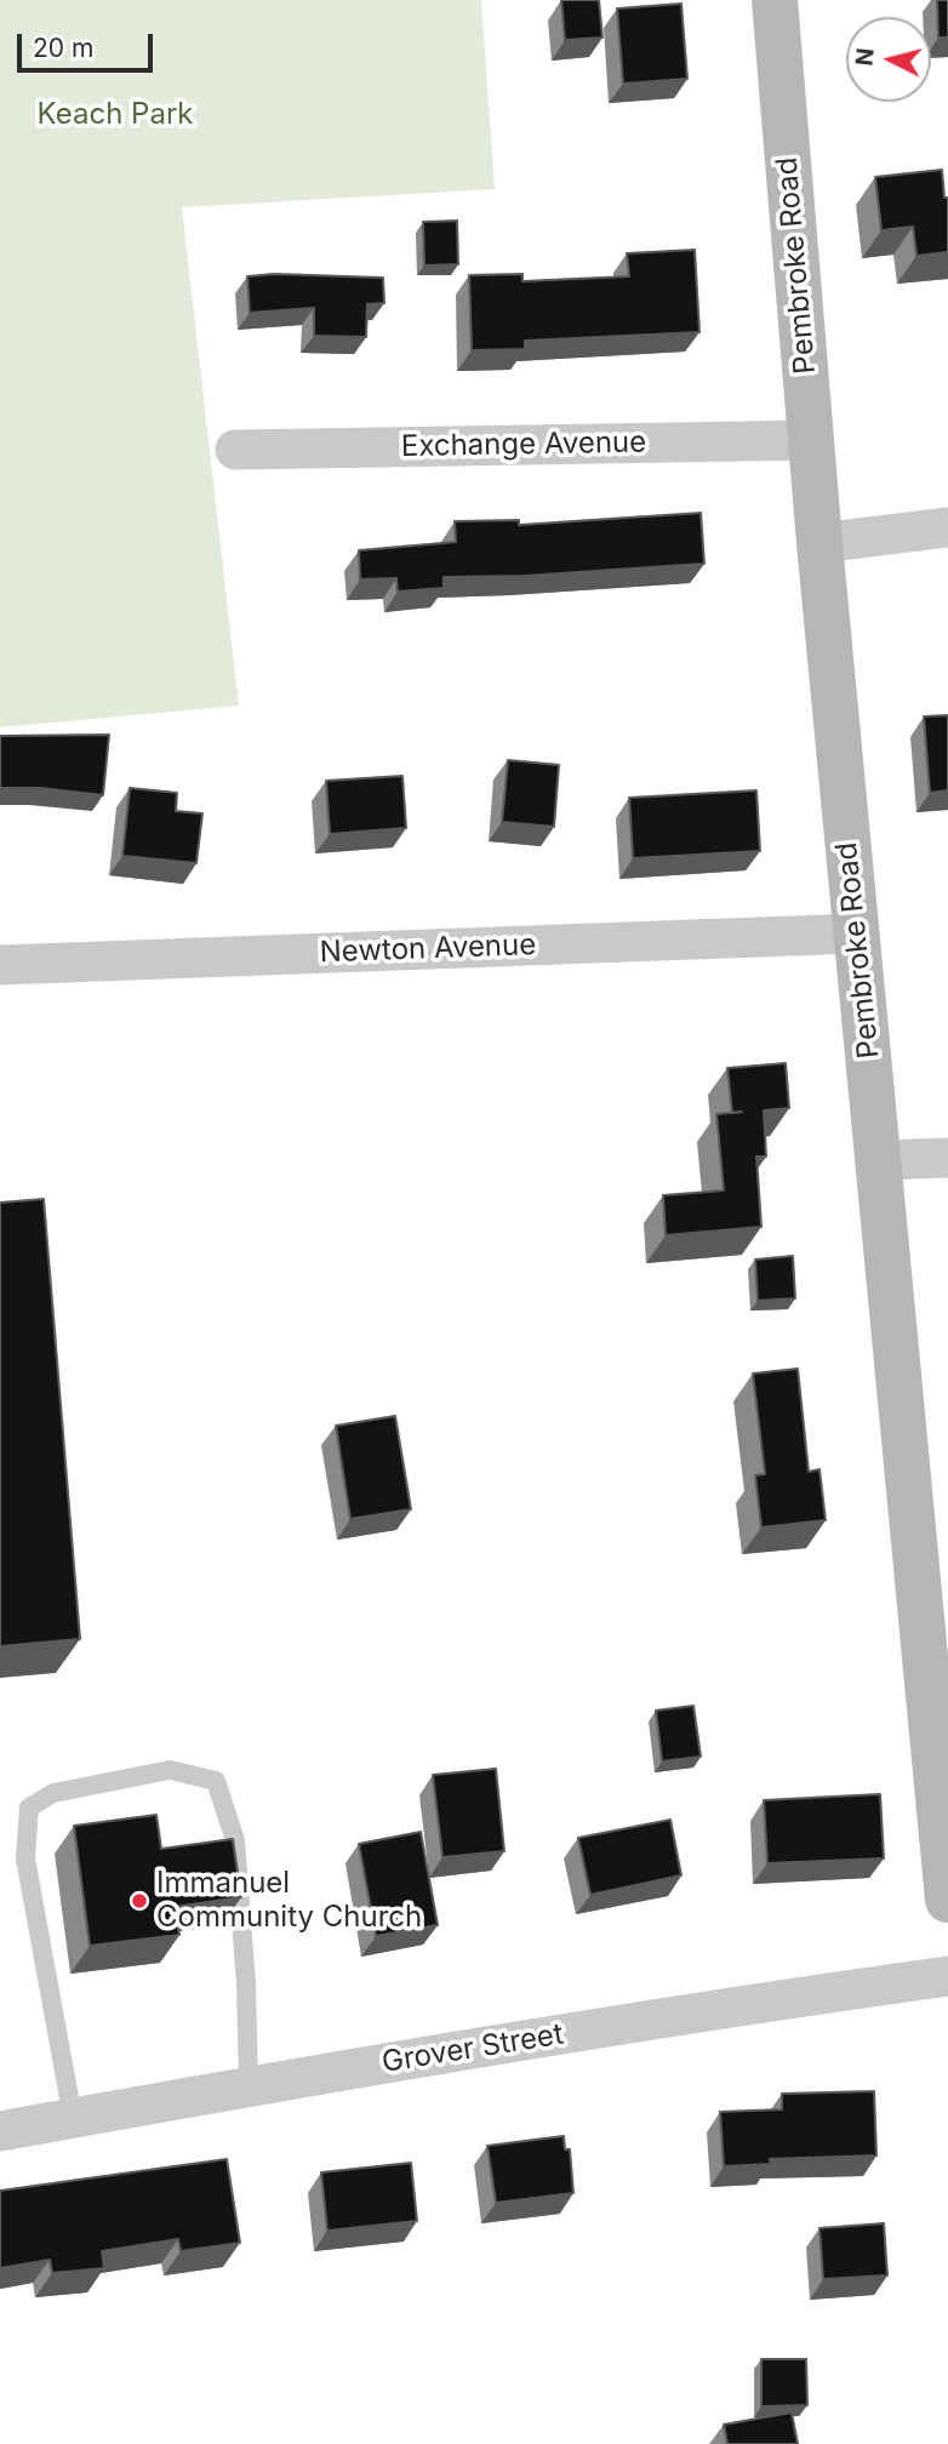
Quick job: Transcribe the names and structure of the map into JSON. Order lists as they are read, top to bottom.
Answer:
{
  "streets": {
    "street": [
      "Pembroke Road",
      "Exchange Avenue",
      "Newton Avenue",
      "Grover Street"
    ]
  },
  "crossings": [
    ["Pembroke Road", "Exchange Avenue"],
    ["Pembroke Road", "Newton Avenue"]
  ],
  "parks": ["Keach Park"],
  "places": ["Immanuel Community Church"],
  "scale_bar": "20 m",
  "north": "left"
}
